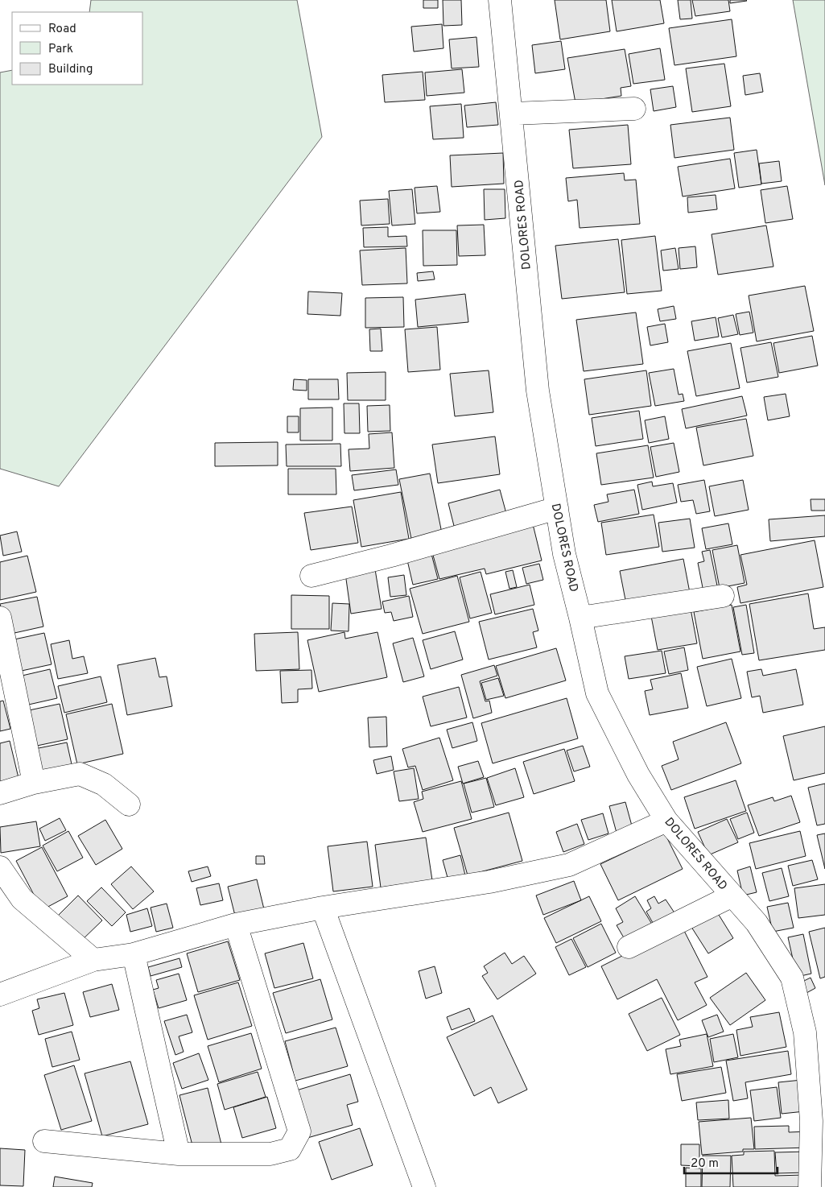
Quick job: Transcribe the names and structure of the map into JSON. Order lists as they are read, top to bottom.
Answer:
{
  "streets": {
    "street": ["DOLORES ROAD"]
  },
  "legend": ["Road", "Park", "Building"],
  "scale_bar": "20 m"
}
